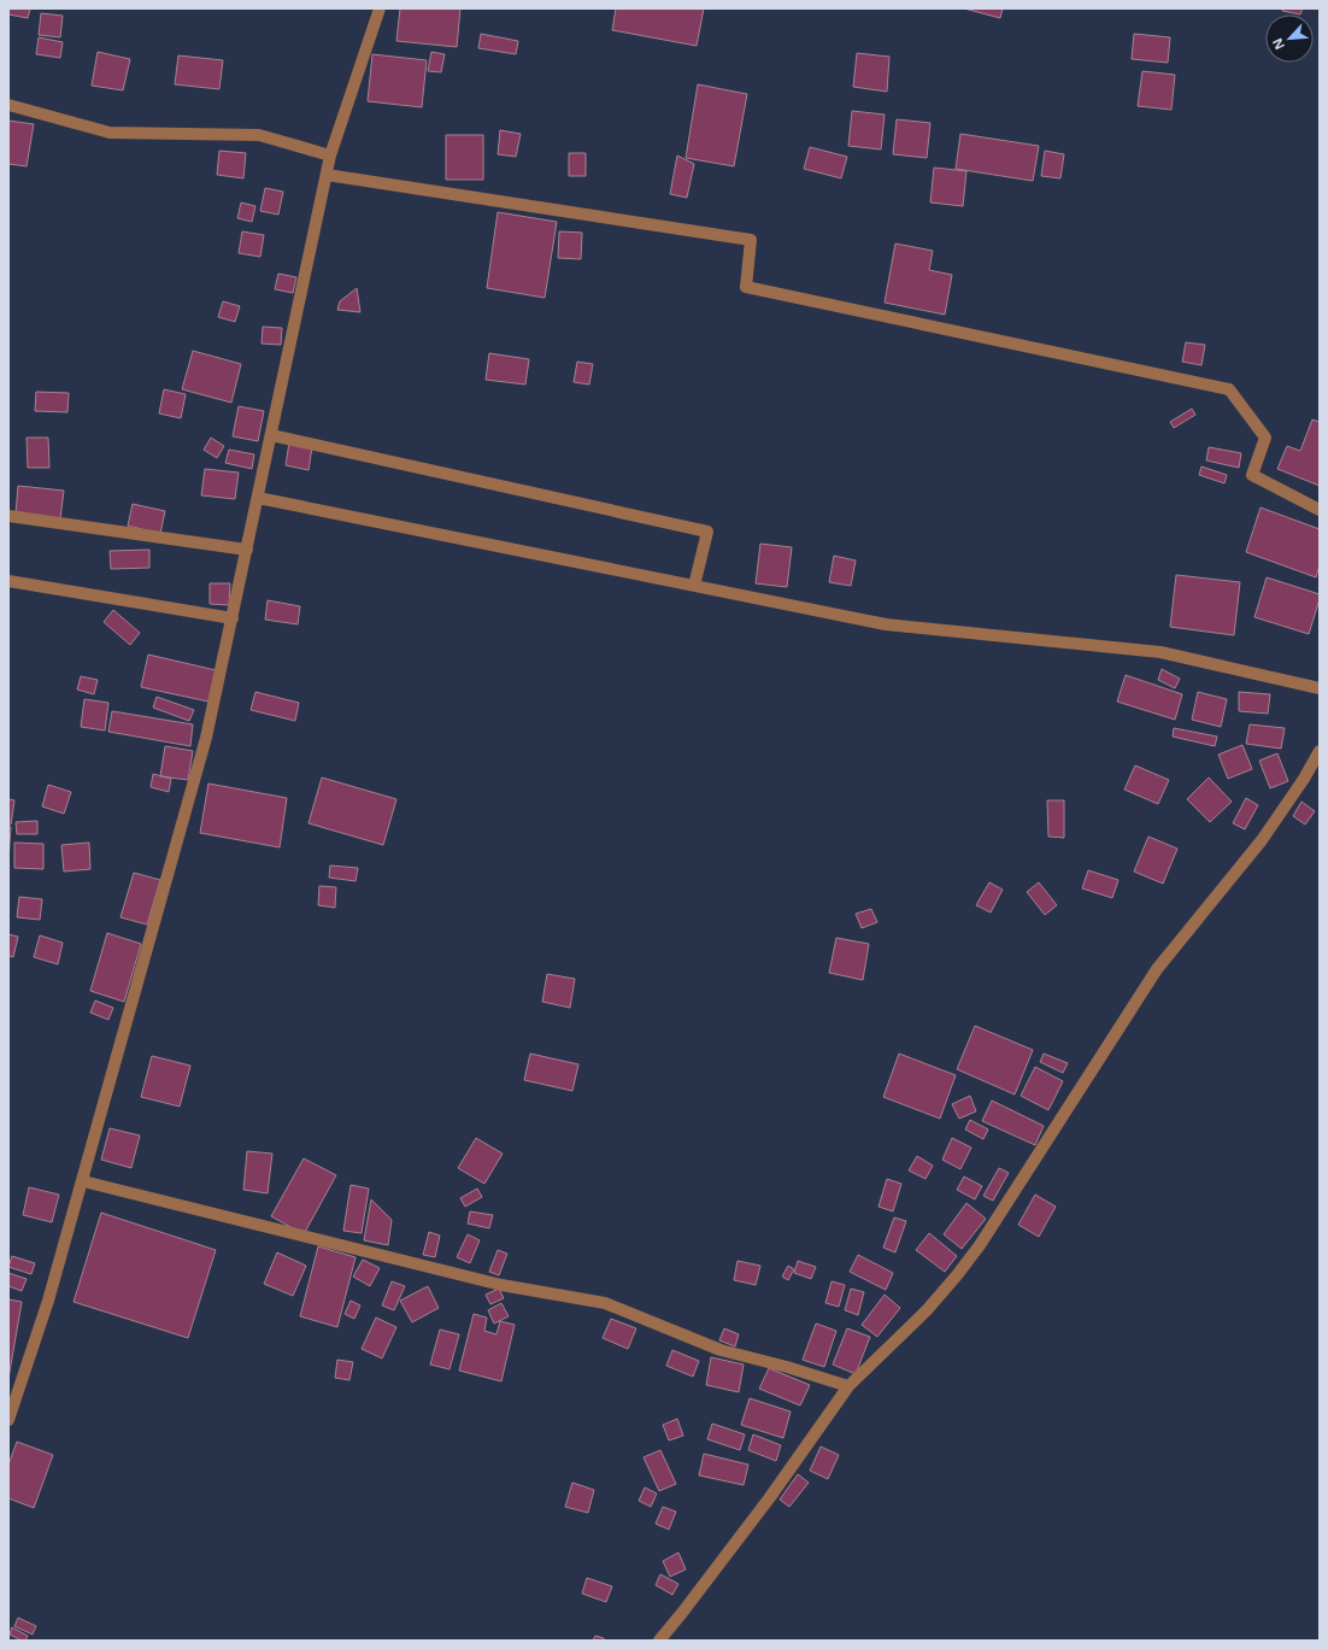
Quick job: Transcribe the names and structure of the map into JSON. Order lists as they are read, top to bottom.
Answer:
{
  "north": "bottom left"
}
